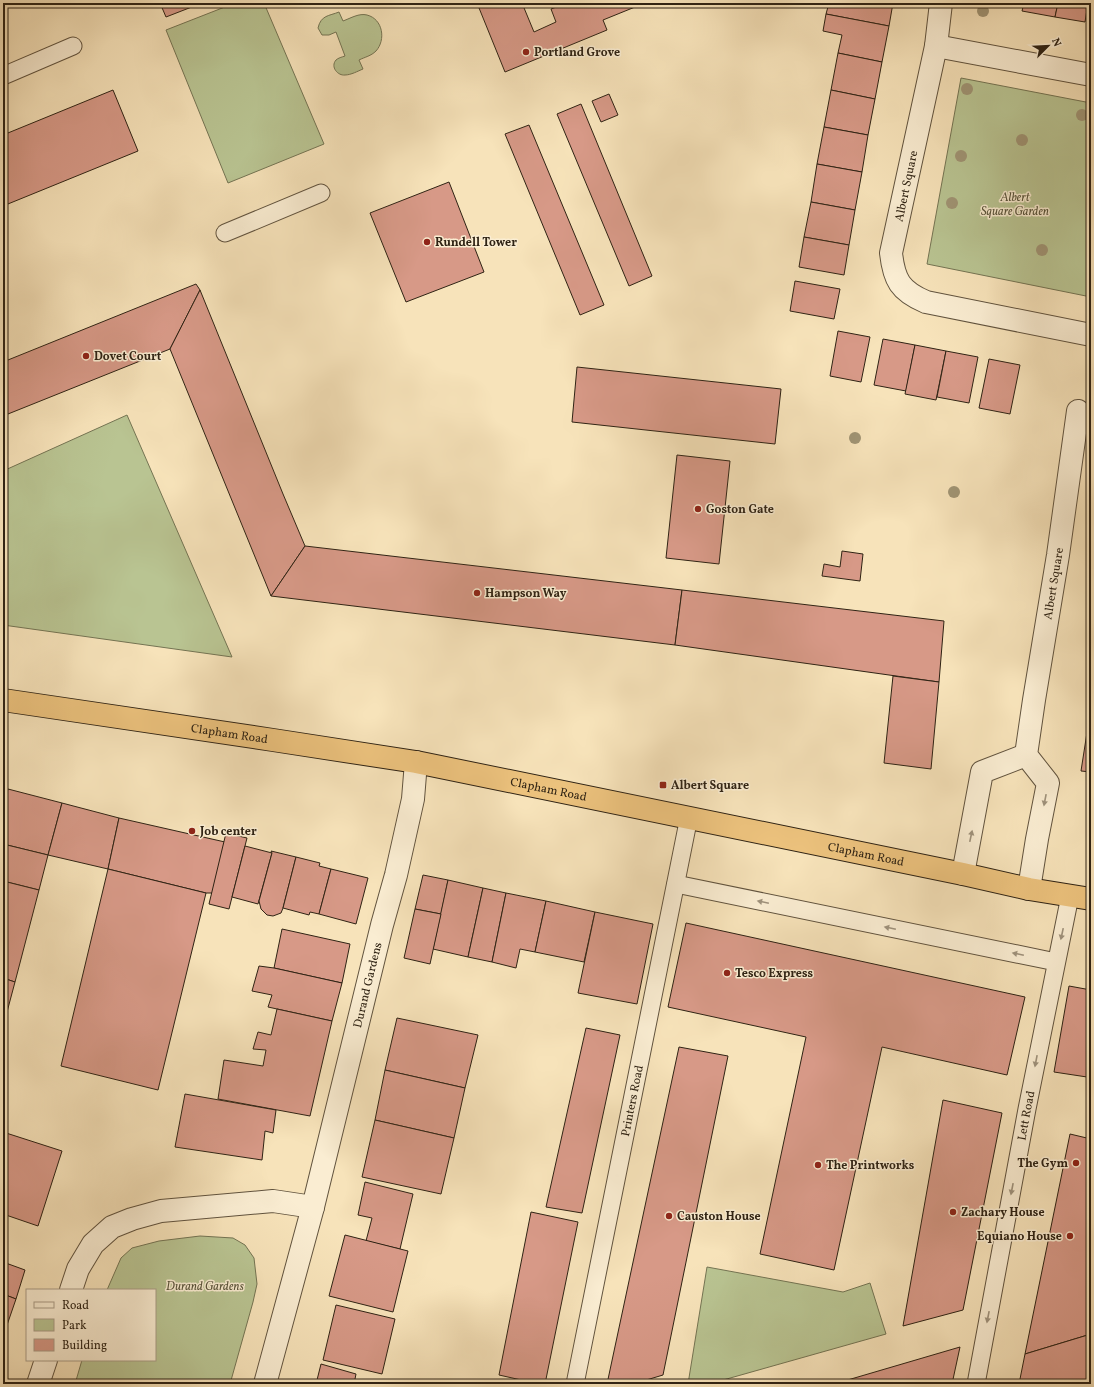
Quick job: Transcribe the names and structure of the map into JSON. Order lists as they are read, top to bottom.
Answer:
{
  "streets": {
    "highway": ["Clapham Road"],
    "street": ["Albert Square", "Durand Gardens"],
    "lane": ["Printers Road", "Lett Road"]
  },
  "crossings": [
    ["Clapham Road", "Durand Gardens"],
    ["Clapham Road", "Printers Road"],
    ["Clapham Road", "Lett Road"]
  ],
  "one_way": ["Lett Road"],
  "parks": ["Albert Square Garden", "Durand Gardens"],
  "places": {
    "other": [
      "Portland Grove",
      "Rundell Tower",
      "Dovet Court",
      "Goston Gate",
      "Hampson Way",
      "Job center",
      "Tesco Express",
      "The Gym",
      "The Printworks",
      "Zachary House",
      "Causton House",
      "Equiano House"
    ],
    "transit": ["Albert Square"]
  },
  "legend": ["Road", "Park", "Building"],
  "north": "top right"
}
